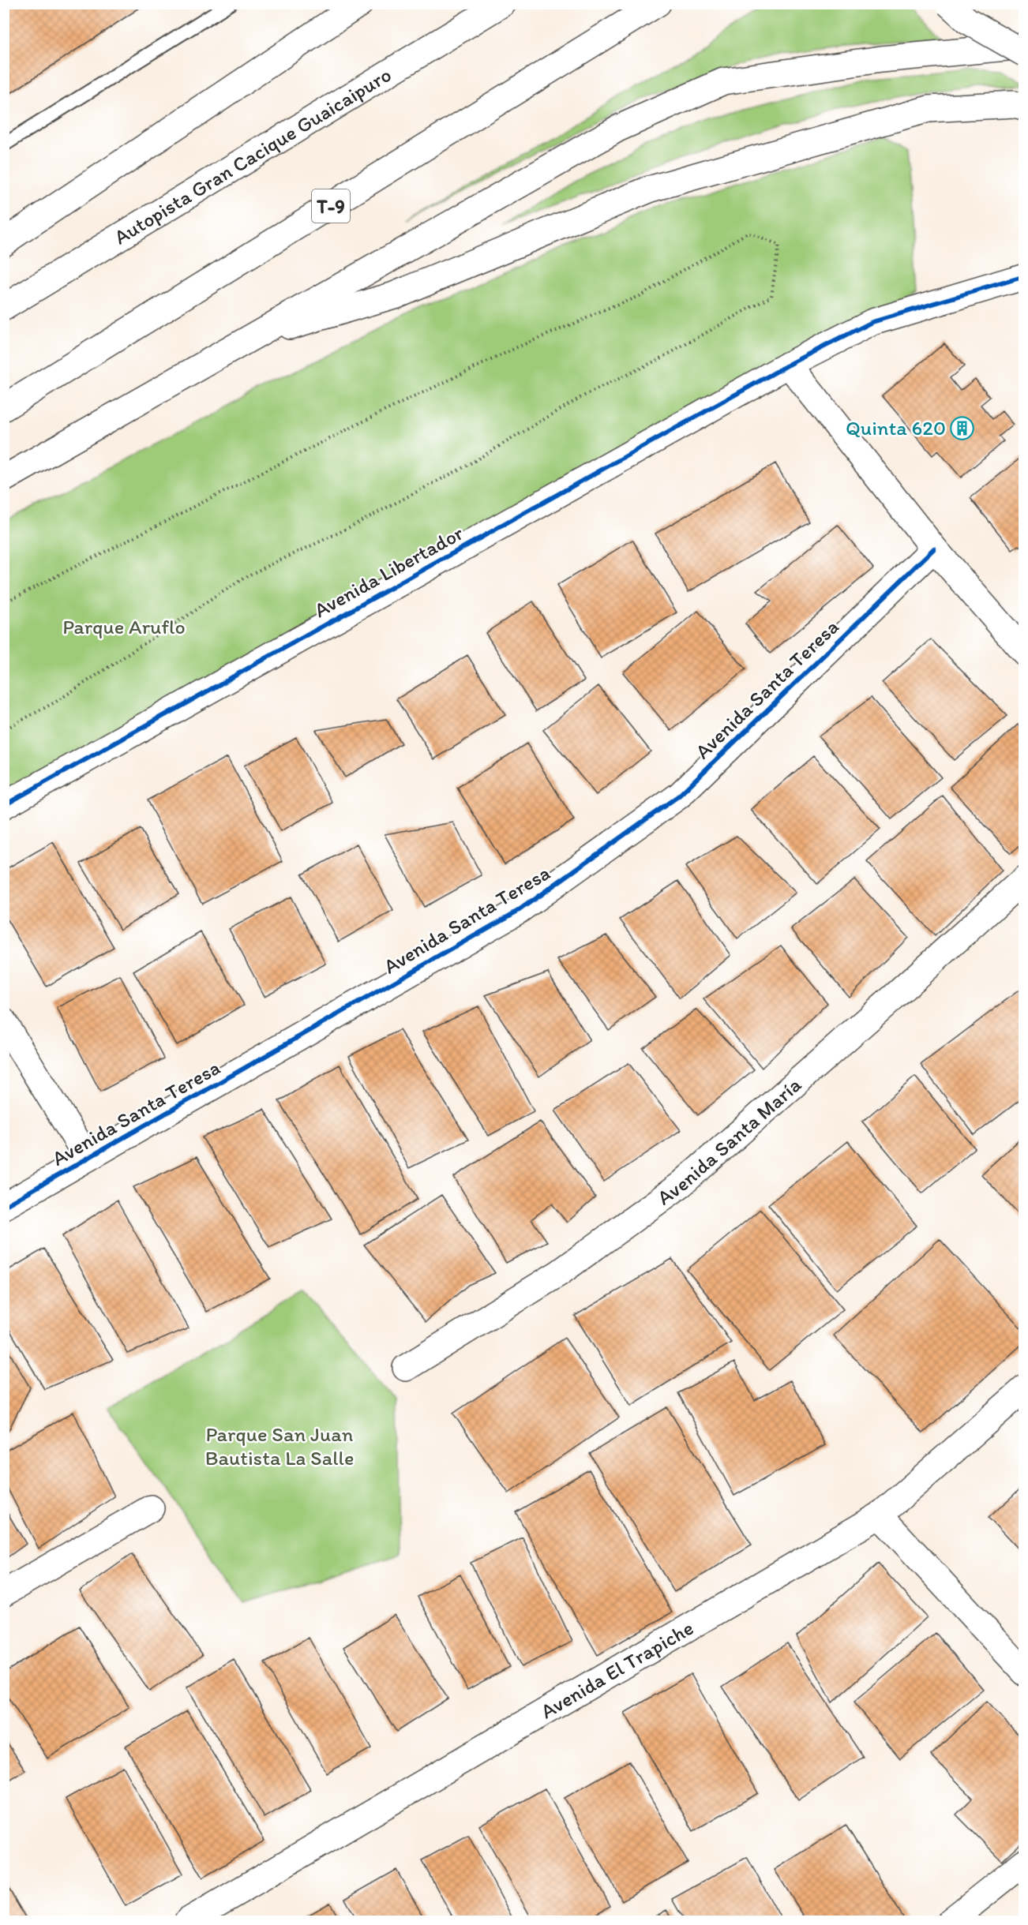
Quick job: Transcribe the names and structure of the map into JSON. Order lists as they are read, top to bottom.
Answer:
{
  "streets": {
    "main road": [
      "Autopista Gran Cacique Guaicaipuro",
      "T-9",
      "Avenida Libertador",
      "Avenida Santa Teresa",
      "Avenida Santa María",
      "Avenida El Trapiche"
    ]
  },
  "parks": ["Parque Aruflo", "Parque San Juan Bautista La Salle"],
  "places": {
    "building": ["Quinta 620"]
  }
}
